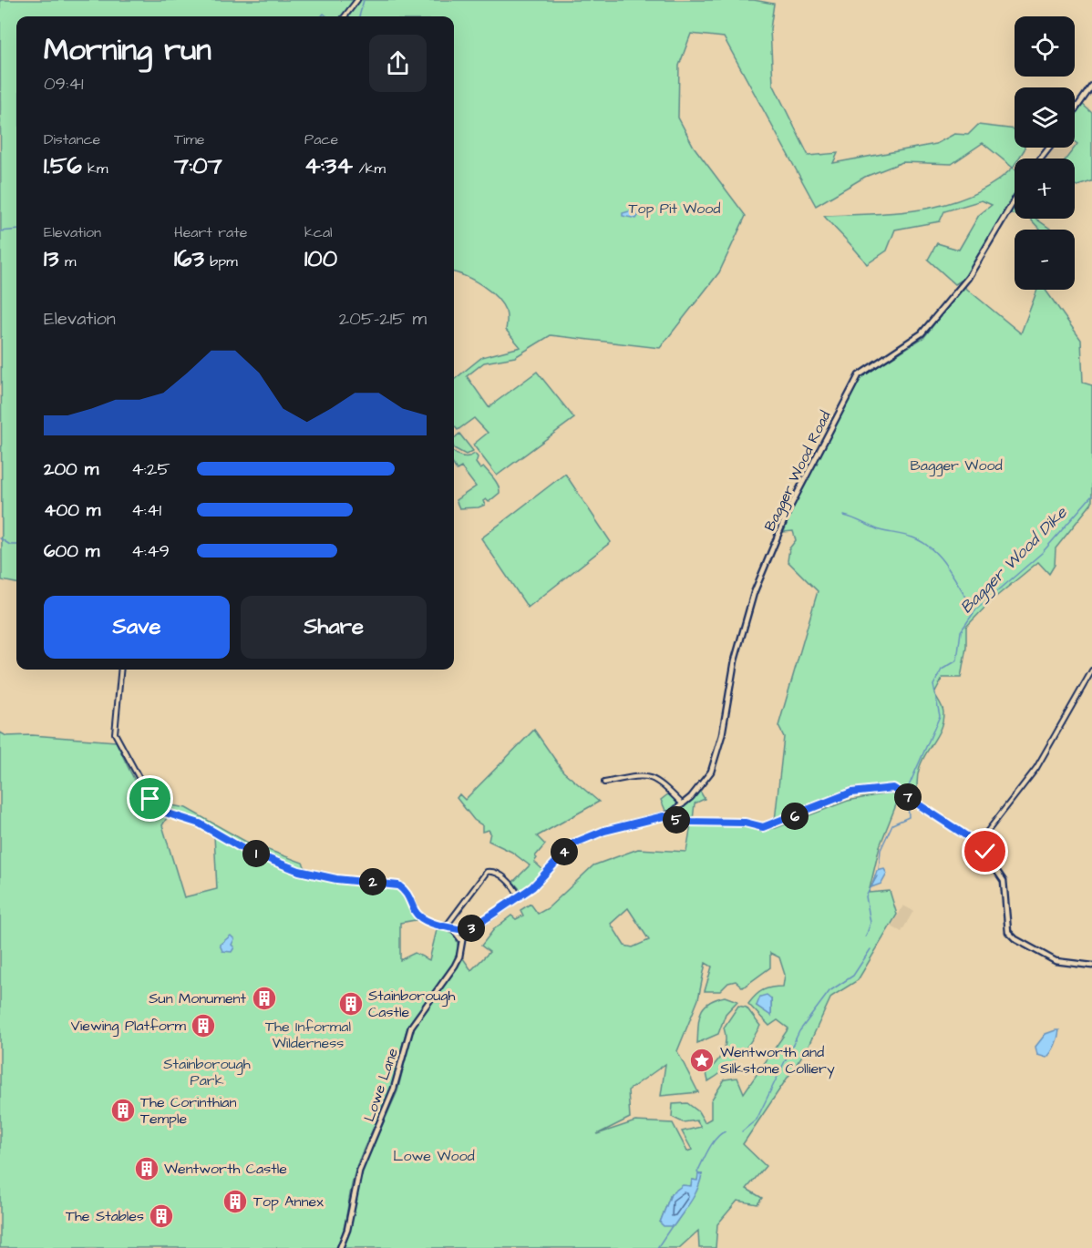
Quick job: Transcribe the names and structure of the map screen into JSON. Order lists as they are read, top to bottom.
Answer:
{
  "streets": {
    "street": ["Bagger Wood Road", "Lowe Lane"]
  },
  "water": ["Bagger Wood Dike"],
  "parks": [
    "Top Pit Wood",
    "Bagger Wood",
    "The Informal Wilderness",
    "Stainborough Park",
    "Lowe Wood"
  ],
  "places": {
    "building": [
      "Sun Monument",
      "Stainborough Castle",
      "Viewing Platform",
      "The Corinthian Temple",
      "Wentworth Castle",
      "Top Annex",
      "The Stables"
    ],
    "place": ["Wentworth and Silkstone Colliery"]
  },
  "page": {
    "map_buttons": ["+", "−"],
    "heading": ["Morning run", "09:41"],
    "stats": [
      ["Distance", "1.56 km"],
      ["Time", "7:07"],
      ["Pace", "4:34 /km"],
      ["Elevation", "13 m"],
      ["Heart rate", "163 bpm"],
      ["kcal", "100"]
    ],
    "chart": ["Elevation", "205–215 m"],
    "list": [
      {
        "name": "200 m",
        "note": "4:25"
      },
      {
        "name": "400 m",
        "note": "4:41"
      },
      {
        "name": "600 m",
        "note": "4:49"
      }
    ],
    "buttons": ["Save", "Share"],
    "pins": [
      "7",
      "6",
      "5",
      "4",
      "1",
      "2",
      "3"
    ]
  }
}
